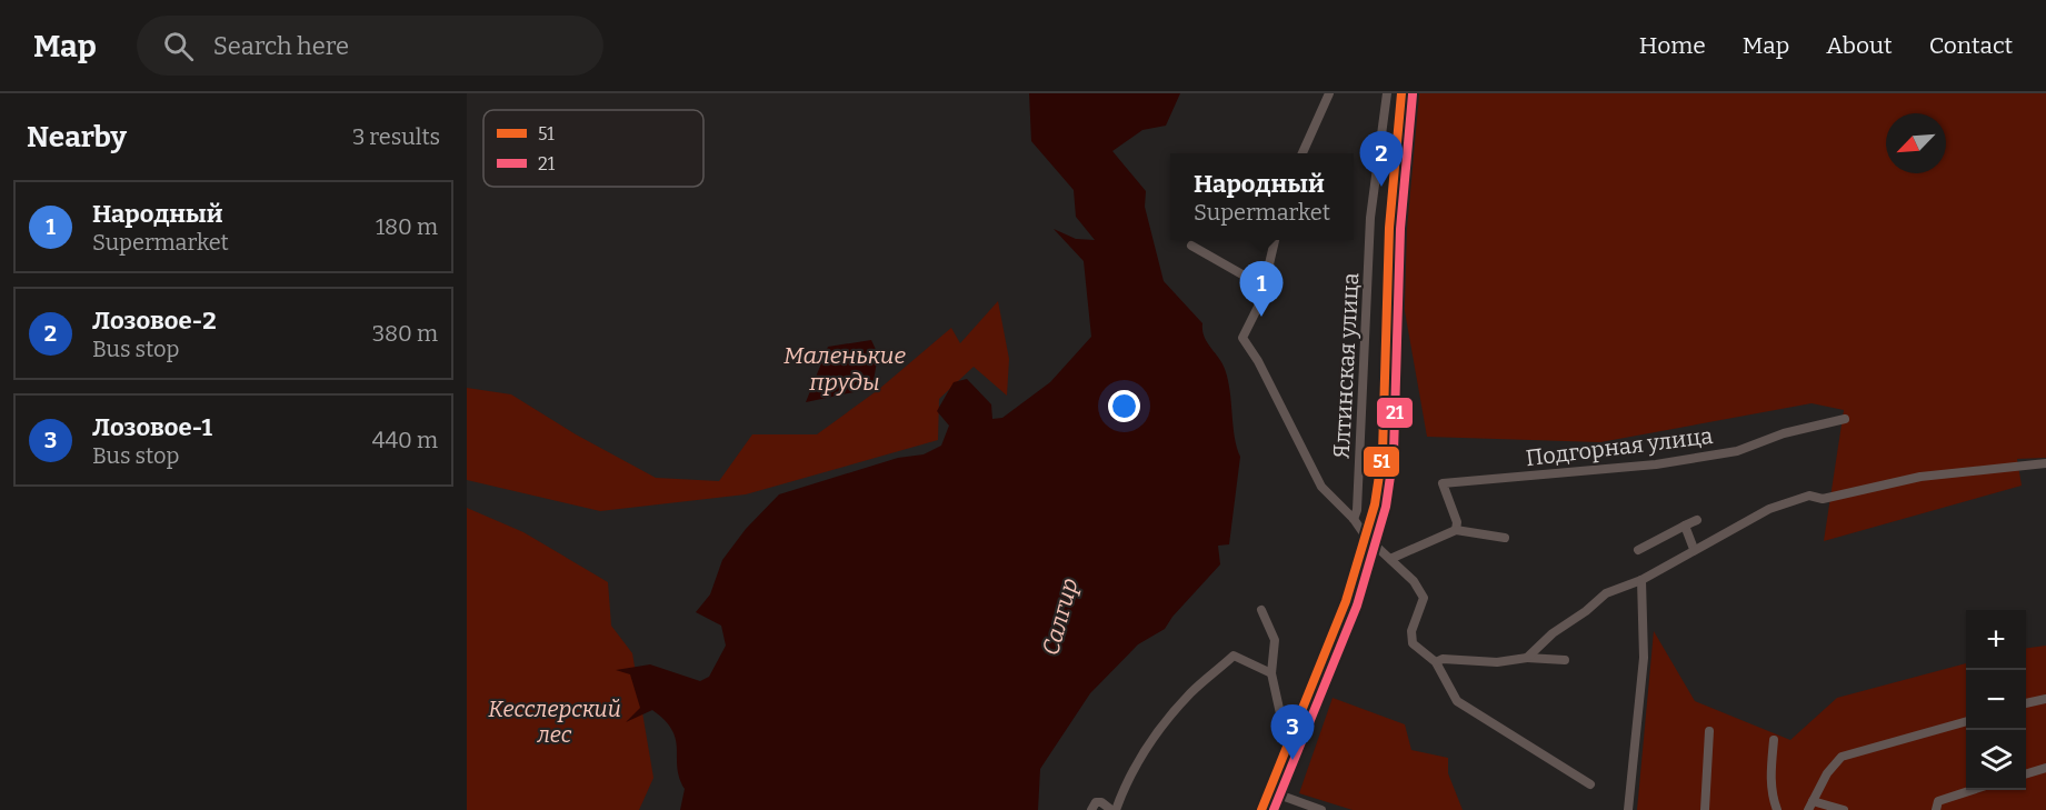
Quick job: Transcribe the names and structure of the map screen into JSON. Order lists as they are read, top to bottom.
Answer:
{
  "streets": {
    "street": ["Ялтинская улица", "Подгорная улица"]
  },
  "water": ["Маленькие пруды", "Салгир"],
  "parks": ["Кесслерский лес"],
  "lines": ["transit line 51", "transit line 21"],
  "legend": ["51", "21"],
  "north": "bottom left",
  "page": {
    "header": "Map",
    "search": "Search here",
    "nav": [
      "Home",
      "Map",
      "About",
      "Contact"
    ],
    "heading": ["Nearby", "3 results"],
    "pins": ["2", "1", "3"],
    "popup": ["Народный", "Supermarket"],
    "list": [
      {
        "mark": "1",
        "name": "Народный",
        "note": "Supermarket",
        "value": "180 m"
      },
      {
        "mark": "2",
        "name": "Лозовое-2",
        "note": "Bus stop",
        "value": "380 m"
      },
      {
        "mark": "3",
        "name": "Лозовое-1",
        "note": "Bus stop",
        "value": "440 m"
      }
    ],
    "map_buttons": ["+", "−"]
  }
}
